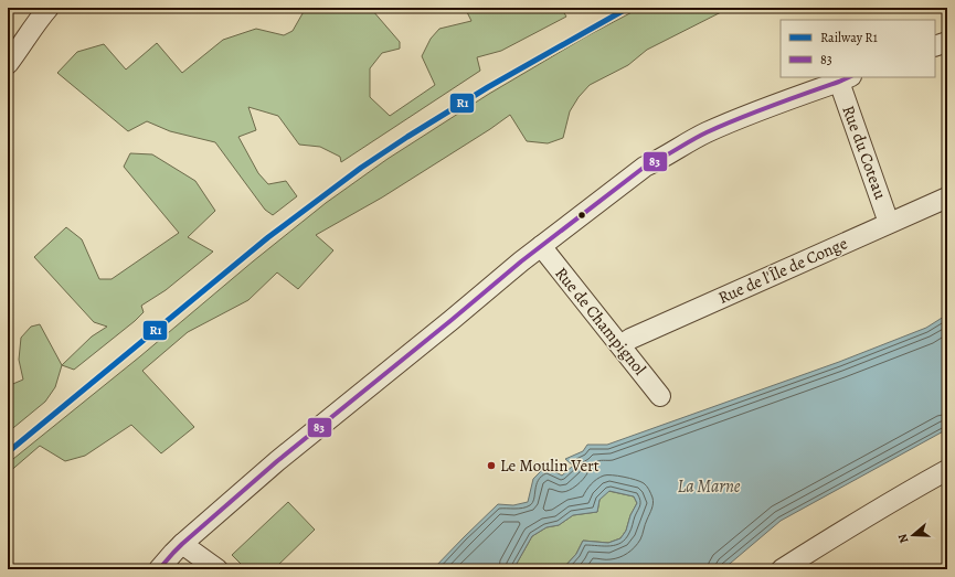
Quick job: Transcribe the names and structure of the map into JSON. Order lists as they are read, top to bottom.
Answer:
{
  "streets": {
    "street": ["Rue du Coteau", "Rue de l'Île de Conge", "Rue de Champignol"]
  },
  "crossings": [
    ["Rue du Coteau", "Rue de l'Île de Conge"],
    ["Rue de l'Île de Conge", "Rue de Champignol"]
  ],
  "water": ["La Marne"],
  "places": ["Le Moulin Vert"],
  "lines": ["rail line R1", "transit line 83"],
  "legend": ["Railway R1", "83"],
  "north": "left"
}
